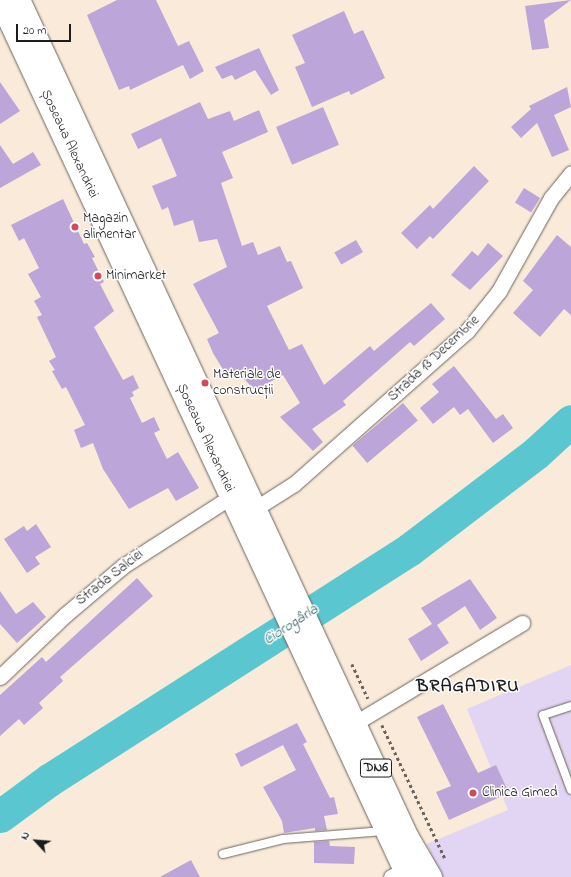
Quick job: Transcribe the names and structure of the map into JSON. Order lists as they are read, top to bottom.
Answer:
{
  "streets": {
    "highway": ["Șoseaua Alexandriei", "DN6"],
    "street": ["Strada 13 Decembrie", "Strada Salciei"]
  },
  "crossings": [
    ["Șoseaua Alexandriei", "Strada 13 Decembrie"],
    ["Șoseaua Alexandriei", "Strada Salciei"]
  ],
  "districts": ["BRAGADIRU"],
  "water": ["Ciorogârla"],
  "places": [
    "Magazin alimentar",
    "Minimarket",
    "Materiale de construcții",
    "Clinica Gimed"
  ],
  "scale_bar": "20 m",
  "north": "top left"
}
